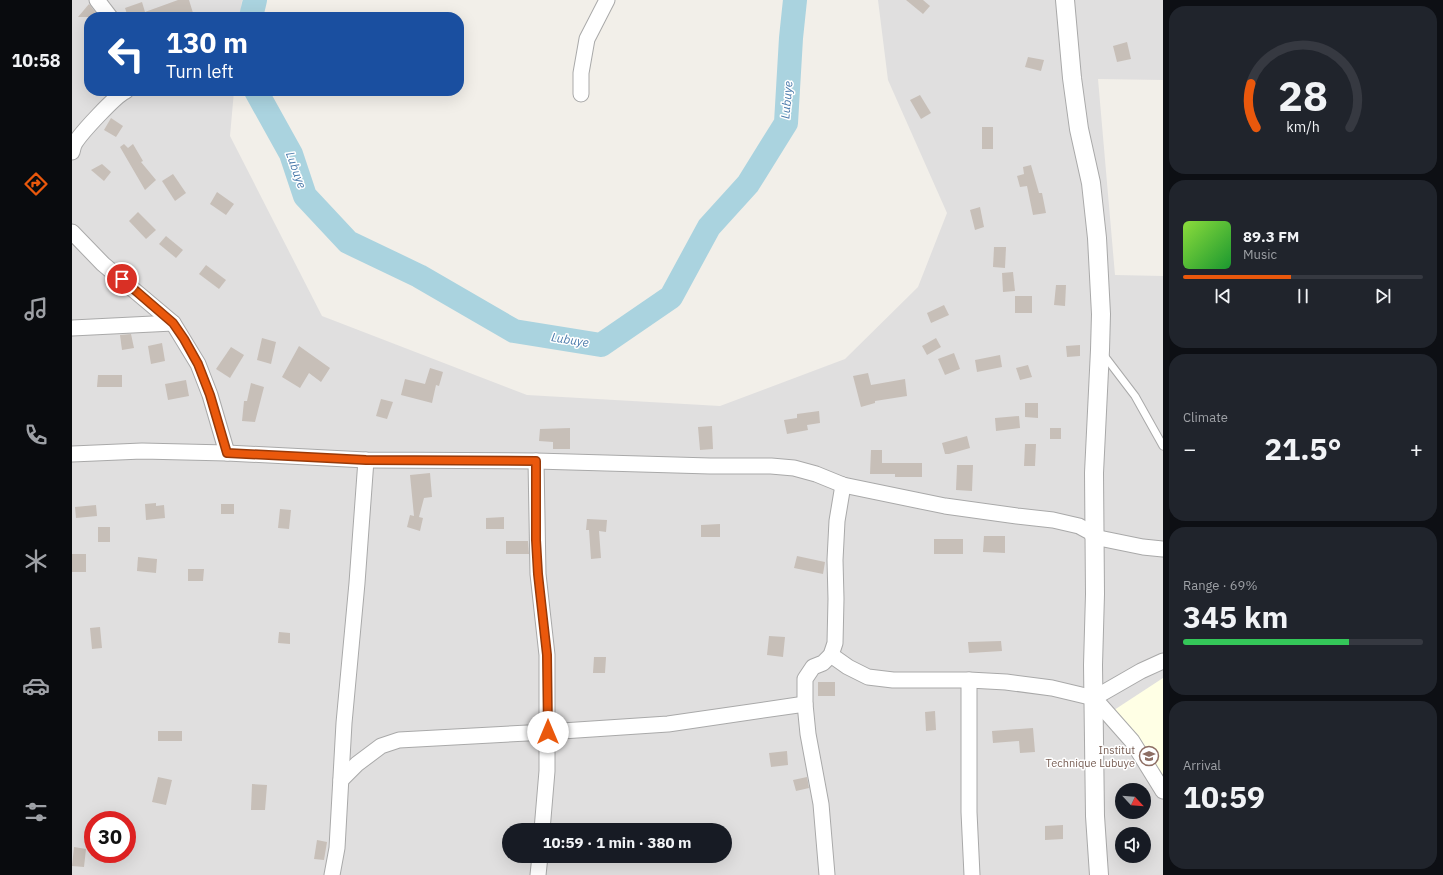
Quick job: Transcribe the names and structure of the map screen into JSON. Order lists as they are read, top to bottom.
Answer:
{
  "water": ["Lubuye"],
  "places": {
    "school or university": ["Institut Technique Lubuye"]
  },
  "north": "bottom right",
  "page": {
    "tabs": "10:58",
    "turn": ["130 m", "Turn left"],
    "song": ["89.3 FM", "Music"],
    "tile": [
      "Climate",
      ["Range · 69%", "345 km"],
      ["Arrival", "10:59"]
    ],
    "heat": ["−", "21.5°", "+"],
    "limit": "30",
    "trip": "10:59 · 1 min · 380 m",
    "gauge": ["28", "km/h"]
  }
}
